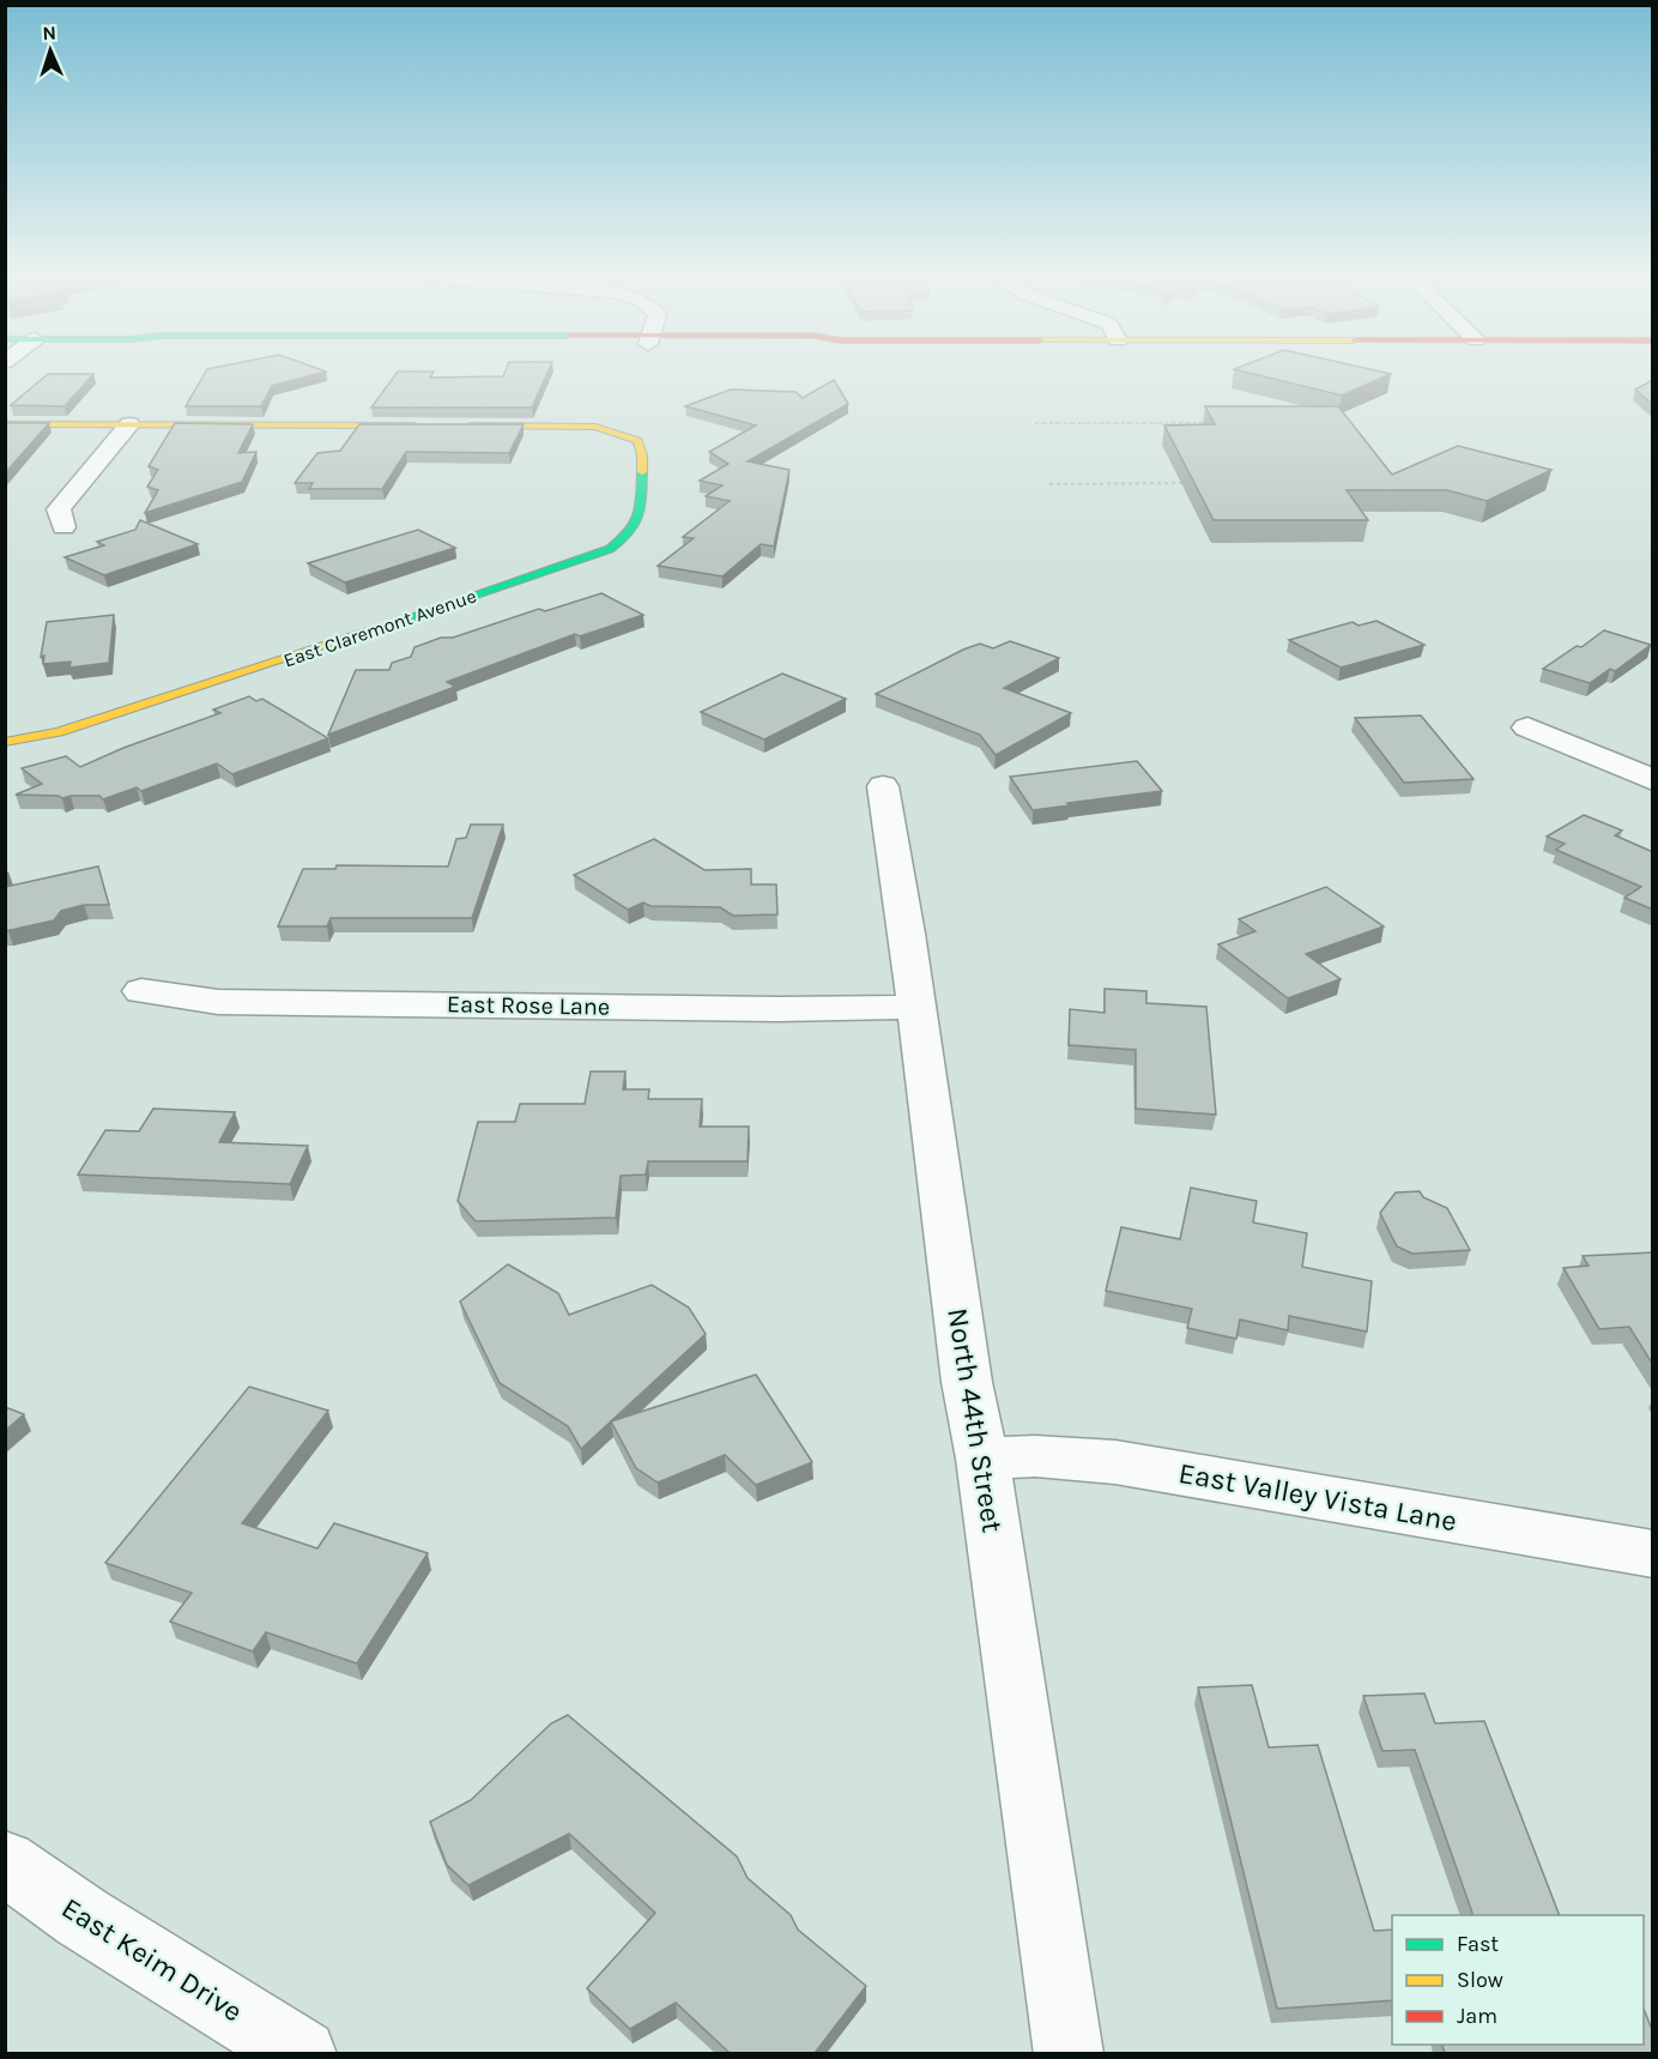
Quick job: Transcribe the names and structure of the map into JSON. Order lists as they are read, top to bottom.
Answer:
{
  "streets": {
    "main road": ["East Claremont Avenue"],
    "street": [
      "East Rose Lane",
      "North 44th Street",
      "East Valley Vista Lane",
      "East Keim Drive"
    ]
  },
  "crossings": [
    ["East Rose Lane", "North 44th Street"],
    ["North 44th Street", "East Valley Vista Lane"]
  ],
  "legend": ["Fast", "Slow", "Jam"],
  "north": "top"
}
